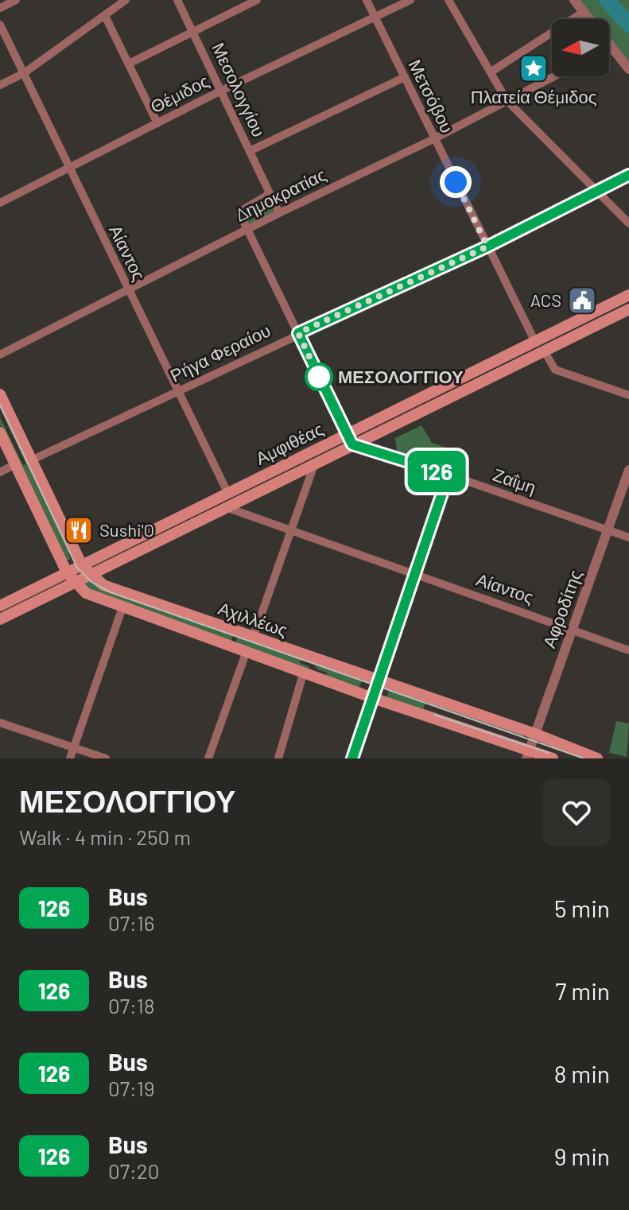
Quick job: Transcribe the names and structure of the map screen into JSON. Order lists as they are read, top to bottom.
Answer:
{
  "streets": {
    "main road": ["Αμφιθέας", "Αχιλλέως"],
    "street": [
      "Μεσολογγίου",
      "Θέμιδος",
      "Μετσόβου",
      "Δημοκρατίας",
      "Αίαντος",
      "Ρήγα Φεραίου",
      "Ζαΐμη",
      "Αφροδίτης"
    ]
  },
  "crossings": [
    ["Μεσολογγίου", "Θέμιδος"],
    ["Μεσολογγίου", "Δημοκρατίας"],
    ["Θέμιδος", "Μετσόβου"],
    ["Θέμιδος", "Αίαντος"],
    ["Μετσόβου", "Δημοκρατίας"],
    ["Μετσόβου", "Ρήγα Φεραίου"],
    ["Μετσόβου", "Αμφιθέας"],
    ["Δημοκρατίας", "Αίαντος"],
    ["Αίαντος", "Ρήγα Φεραίου"],
    ["Αίαντος", "Αμφιθέας"],
    ["Αίαντος", "Αφροδίτης"],
    ["Αμφιθέας", "Ζαΐμη"],
    ["Αμφιθέας", "Αχιλλέως"],
    ["Ζαΐμη", "Αφροδίτης"],
    ["Αφροδίτης", "Αχιλλέως"]
  ],
  "places": {
    "place": ["Πλατεία Θέμιδος"],
    "public building": ["ACS"],
    "other": ["ΜΕΣΟΛΟΓΓΙΟΥ"],
    "restaurant": ["Sushi'O"]
  },
  "lines": ["bus line 126"],
  "north": "left",
  "page": {
    "on_map": "126",
    "heading": ["ΜΕΣΟΛΟΓΓΙΟΥ", "Walk · 4 min · 250 m"],
    "list": [
      {
        "mark": "126",
        "name": "Bus",
        "note": "07:16",
        "value": "5 min"
      },
      {
        "mark": "126",
        "name": "Bus",
        "note": "07:18",
        "value": "7 min"
      },
      {
        "mark": "126",
        "name": "Bus",
        "note": "07:19",
        "value": "8 min"
      },
      {
        "mark": "126",
        "name": "Bus",
        "note": "07:20",
        "value": "9 min"
      }
    ]
  }
}
